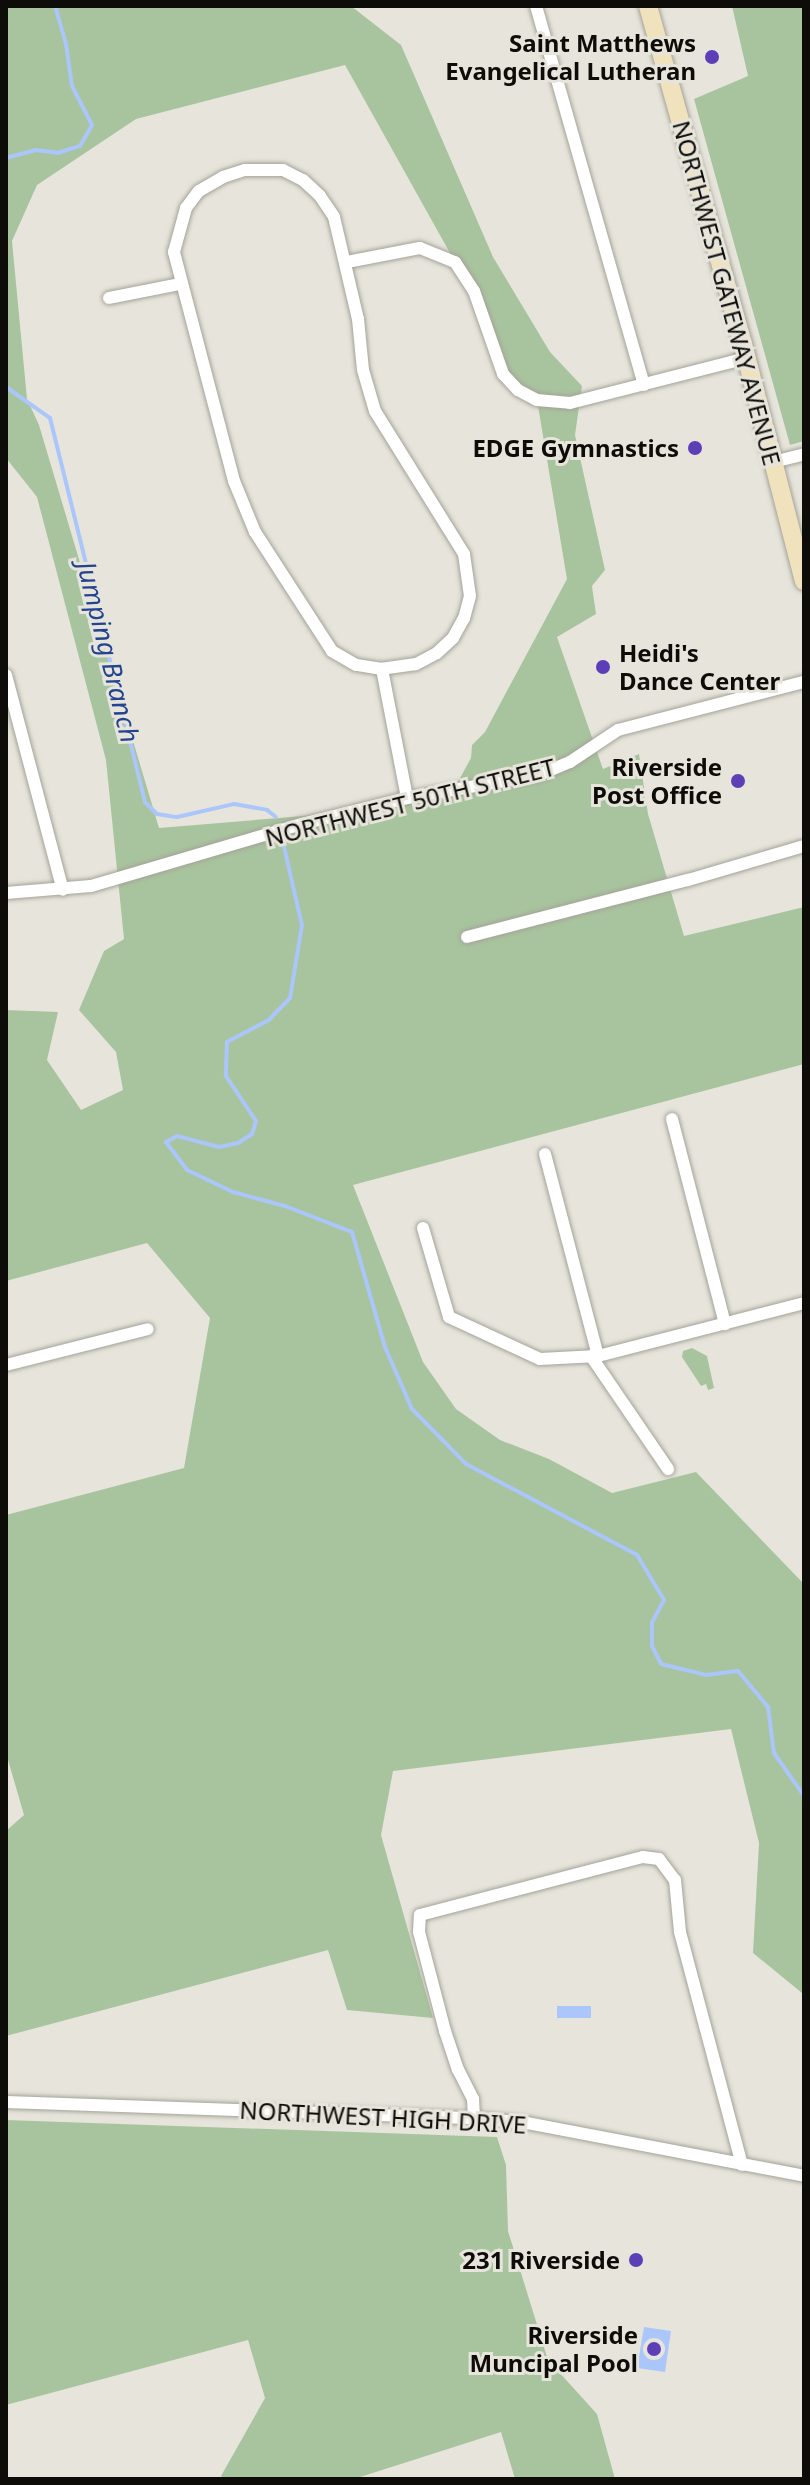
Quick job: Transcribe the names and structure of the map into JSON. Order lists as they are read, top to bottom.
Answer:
{
  "streets": {
    "main road": ["NORTHWEST GATEWAY AVENUE"],
    "street": ["NORTHWEST 50TH STREET", "NORTHWEST HIGH DRIVE"]
  },
  "water": ["Jumping Branch"],
  "places": [
    "Saint Matthews Evangelical Lutheran",
    "EDGE Gymnastics",
    "Heidi's Dance Center",
    "Riverside Post Office",
    "231 Riverside",
    "Riverside Muncipal Pool"
  ]
}
